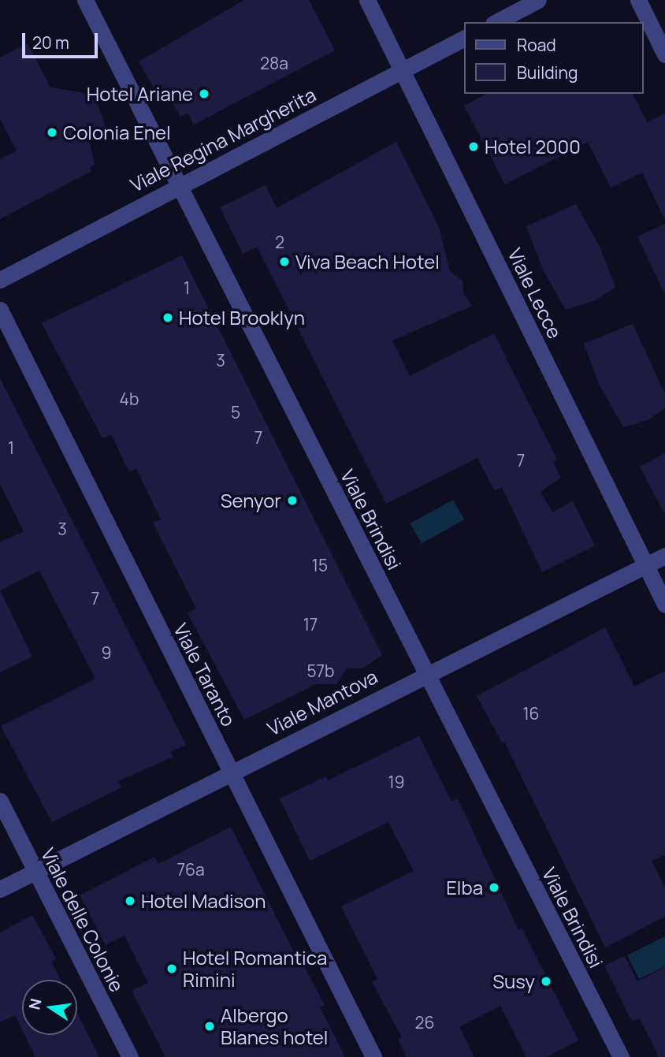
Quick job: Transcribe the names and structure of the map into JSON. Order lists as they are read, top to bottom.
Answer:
{
  "streets": {
    "street": [
      "Viale Regina Margherita",
      "Viale Lecce",
      "Viale Brindisi",
      "Viale Taranto",
      "Viale Mantova",
      "Viale delle Colonie"
    ]
  },
  "crossings": [
    ["Viale Regina Margherita", "Viale Lecce"],
    ["Viale Regina Margherita", "Viale Brindisi"],
    ["Viale Lecce", "Viale Mantova"],
    ["Viale Brindisi", "Viale Mantova"],
    ["Viale Taranto", "Viale Mantova"],
    ["Viale Mantova", "Viale delle Colonie"]
  ],
  "places": [
    "Hotel Ariane",
    "Colonia Enel",
    "Hotel 2000",
    "Viva Beach Hotel",
    "Hotel Brooklyn",
    "Senyor",
    "Elba",
    "Hotel Madison",
    "Hotel Romantica Rimini",
    "Susy",
    "Albergo Blanes hotel"
  ],
  "house_numbers": [
    "28a",
    "2",
    "1",
    "3",
    "4b",
    "5",
    "7",
    "1",
    "7",
    "3",
    "15",
    "7",
    "17",
    "9",
    "57b",
    "16",
    "19",
    "76a",
    "26"
  ],
  "legend": ["Road", "Building"],
  "scale_bar": "20 m",
  "north": "left"
}
